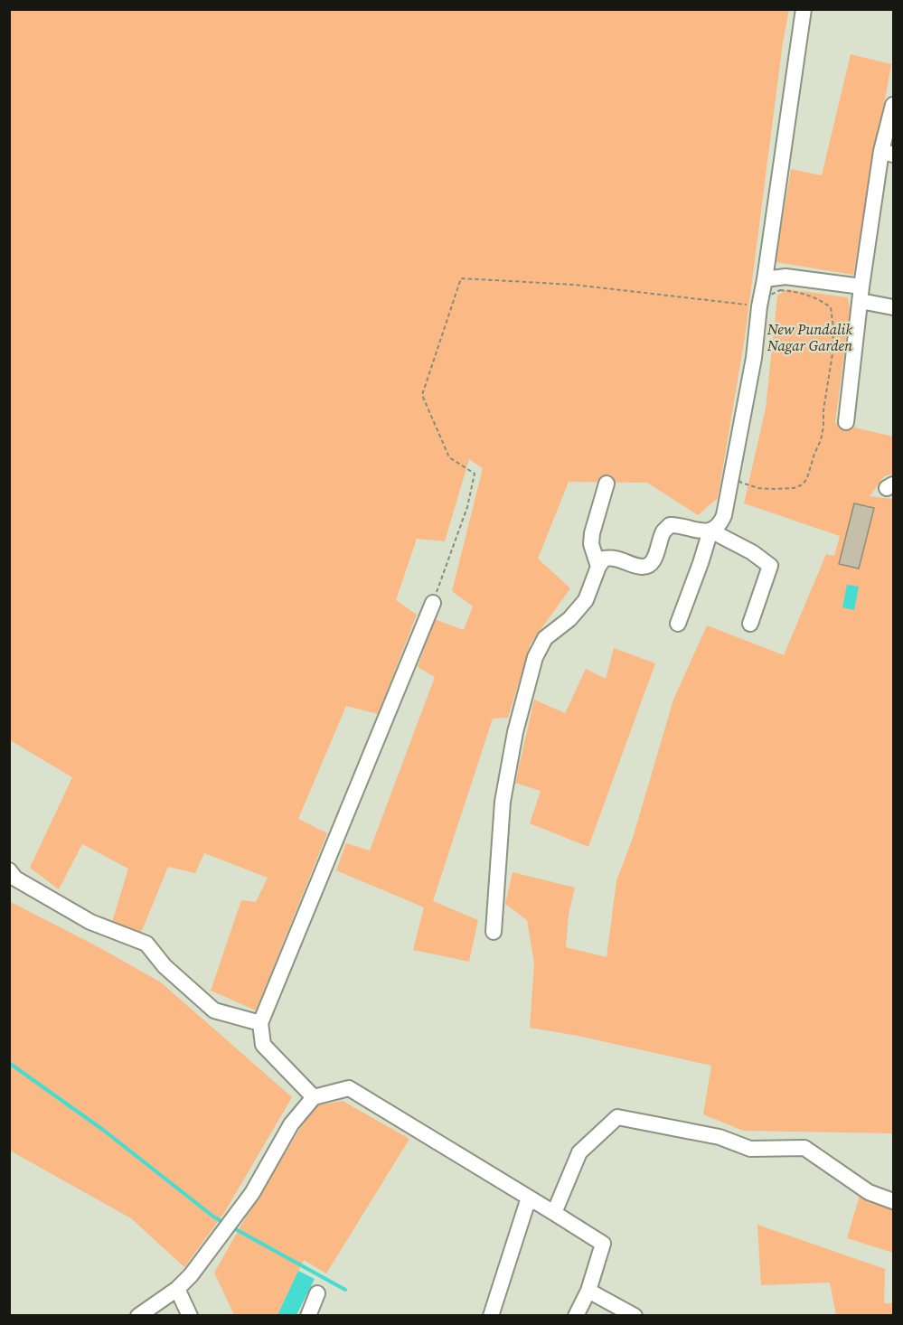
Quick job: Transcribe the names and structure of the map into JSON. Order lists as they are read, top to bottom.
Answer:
{
  "parks": ["New Pundalik Nagar Garden"]
}
